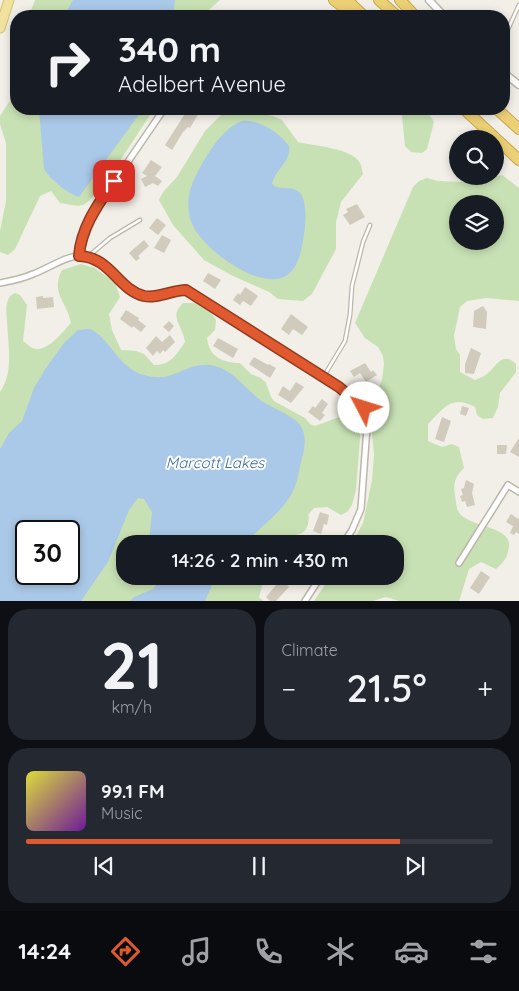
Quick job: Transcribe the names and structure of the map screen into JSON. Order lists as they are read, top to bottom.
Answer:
{
  "water": ["Marcott Lakes"],
  "page": {
    "turn": ["340 m", "Adelbert Avenue"],
    "limit": "30",
    "trip": "14:26 · 2 min · 430 m",
    "tile": [
      ["21", "km/h"],
      "Climate"
    ],
    "heat": ["−", "21.5°", "+"],
    "song": ["99.1 FM", "Music"],
    "tabs": "14:24"
  }
}
